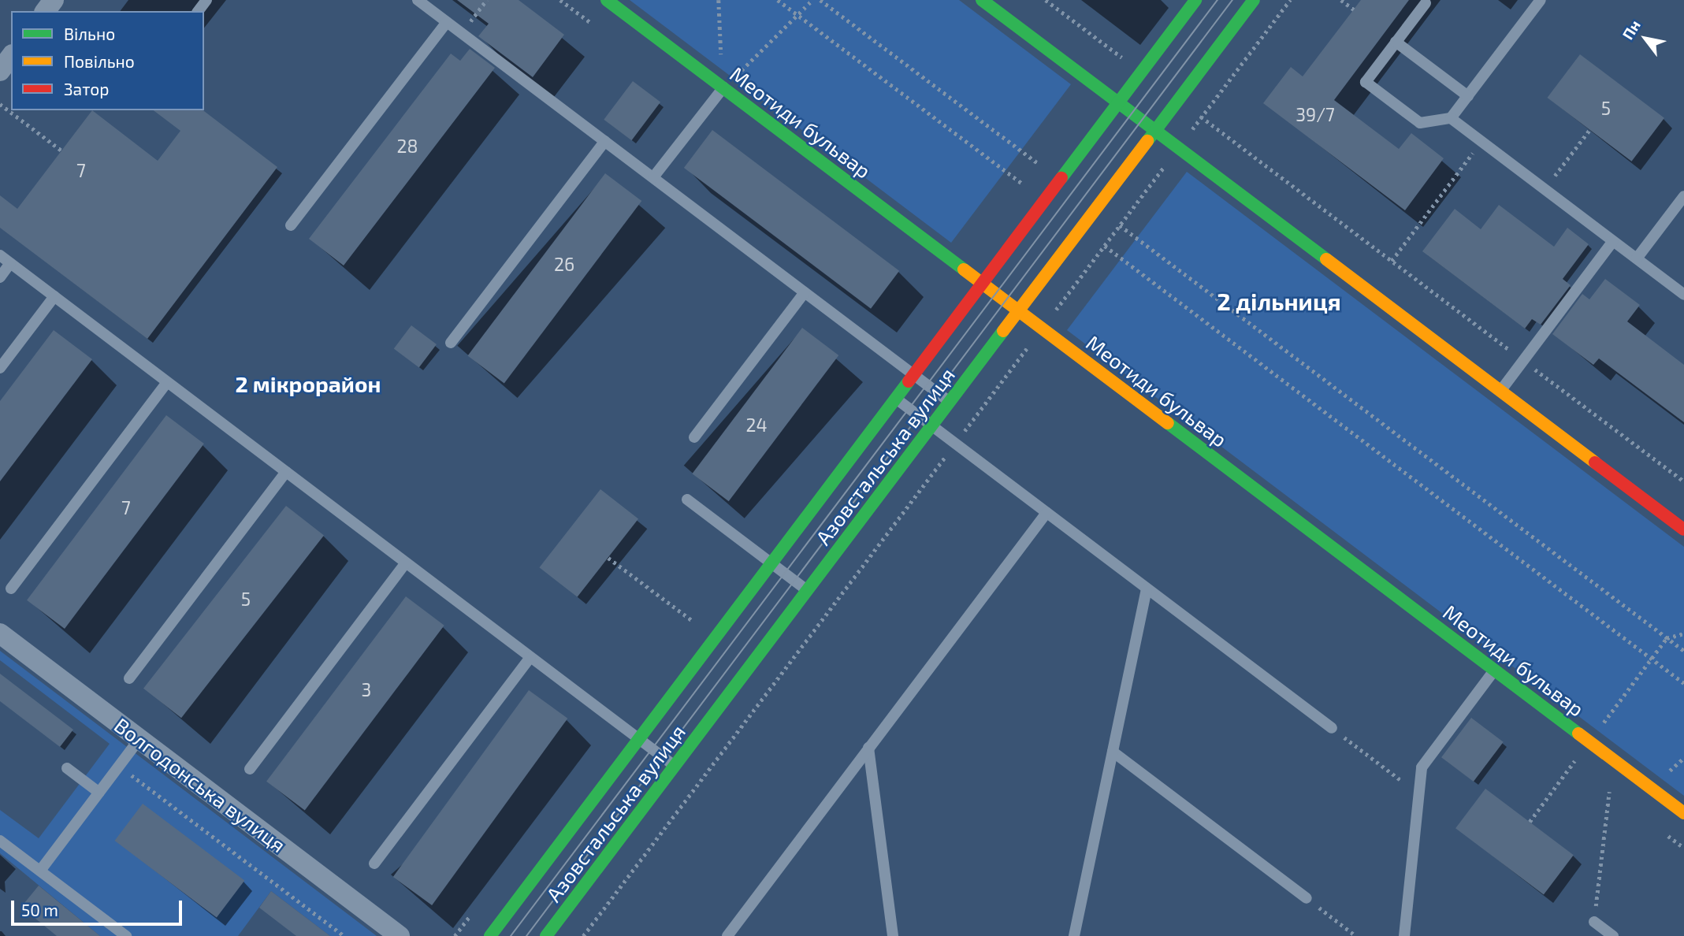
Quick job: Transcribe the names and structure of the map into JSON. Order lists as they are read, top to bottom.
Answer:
{
  "streets": {
    "street": ["Меотиди бульвар", "Азовстальська вулиця", "Волгодонська вулиця"]
  },
  "crossings": [
    ["Меотиди бульвар", "Азовстальська вулиця"]
  ],
  "districts": ["2 дільниця", "2 мікрорайон"],
  "house_numbers": [
    "5",
    "39/7",
    "28",
    "7",
    "26",
    "24",
    "7",
    "5",
    "3"
  ],
  "legend": ["Вільно", "Повільно", "Затор"],
  "scale_bar": "50 m",
  "north": "top left"
}
